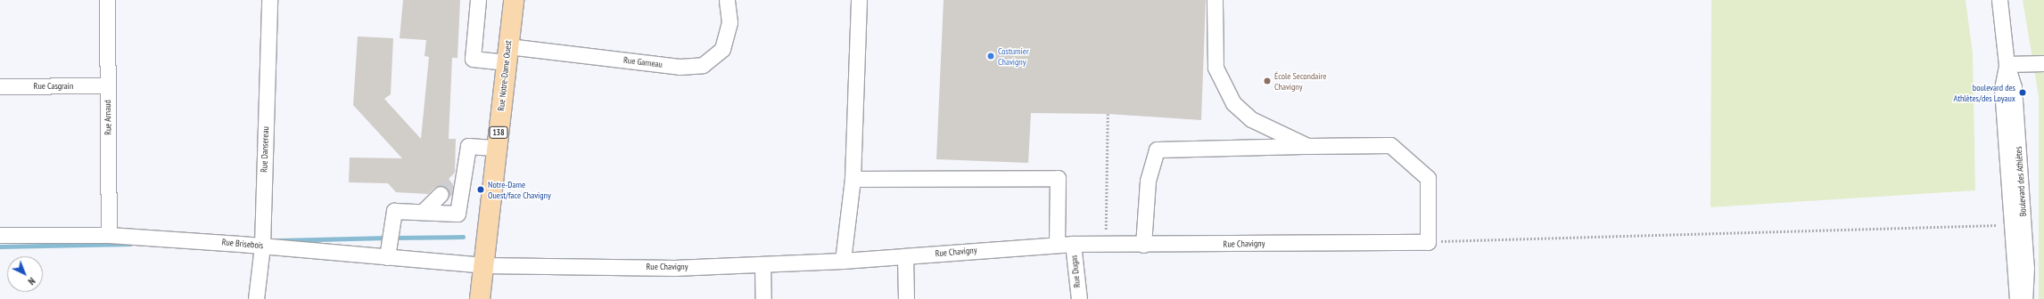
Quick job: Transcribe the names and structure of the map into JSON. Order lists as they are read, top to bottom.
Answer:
{
  "streets": {
    "main road": ["Rue Notre-Dame Ouest", "138"],
    "street": [
      "Rue Garneau",
      "Rue Casgrain",
      "Rue Arnaud",
      "Rue Dansereau",
      "Boulevard des Athlètes",
      "Rue Brisebois",
      "Rue Chavigny",
      "Rue Dugas"
    ]
  },
  "crossings": [
    ["Rue Garneau", "Rue Notre-Dame Ouest"],
    ["Rue Notre-Dame Ouest", "Rue Brisebois"],
    ["Rue Notre-Dame Ouest", "Rue Chavigny"],
    ["Rue Casgrain", "Rue Arnaud"],
    ["Rue Arnaud", "Rue Brisebois"],
    ["Rue Dansereau", "Rue Brisebois"],
    ["Rue Brisebois", "Rue Chavigny"],
    ["Rue Chavigny", "Rue Dugas"]
  ],
  "places": [
    "Costumier Chavigny",
    "École Secondaire Chavigny",
    "boulevard des Athlètes/des Loyaux",
    "Notre-Dame Ouest/face Chavigny"
  ],
  "north": "bottom right"
}
